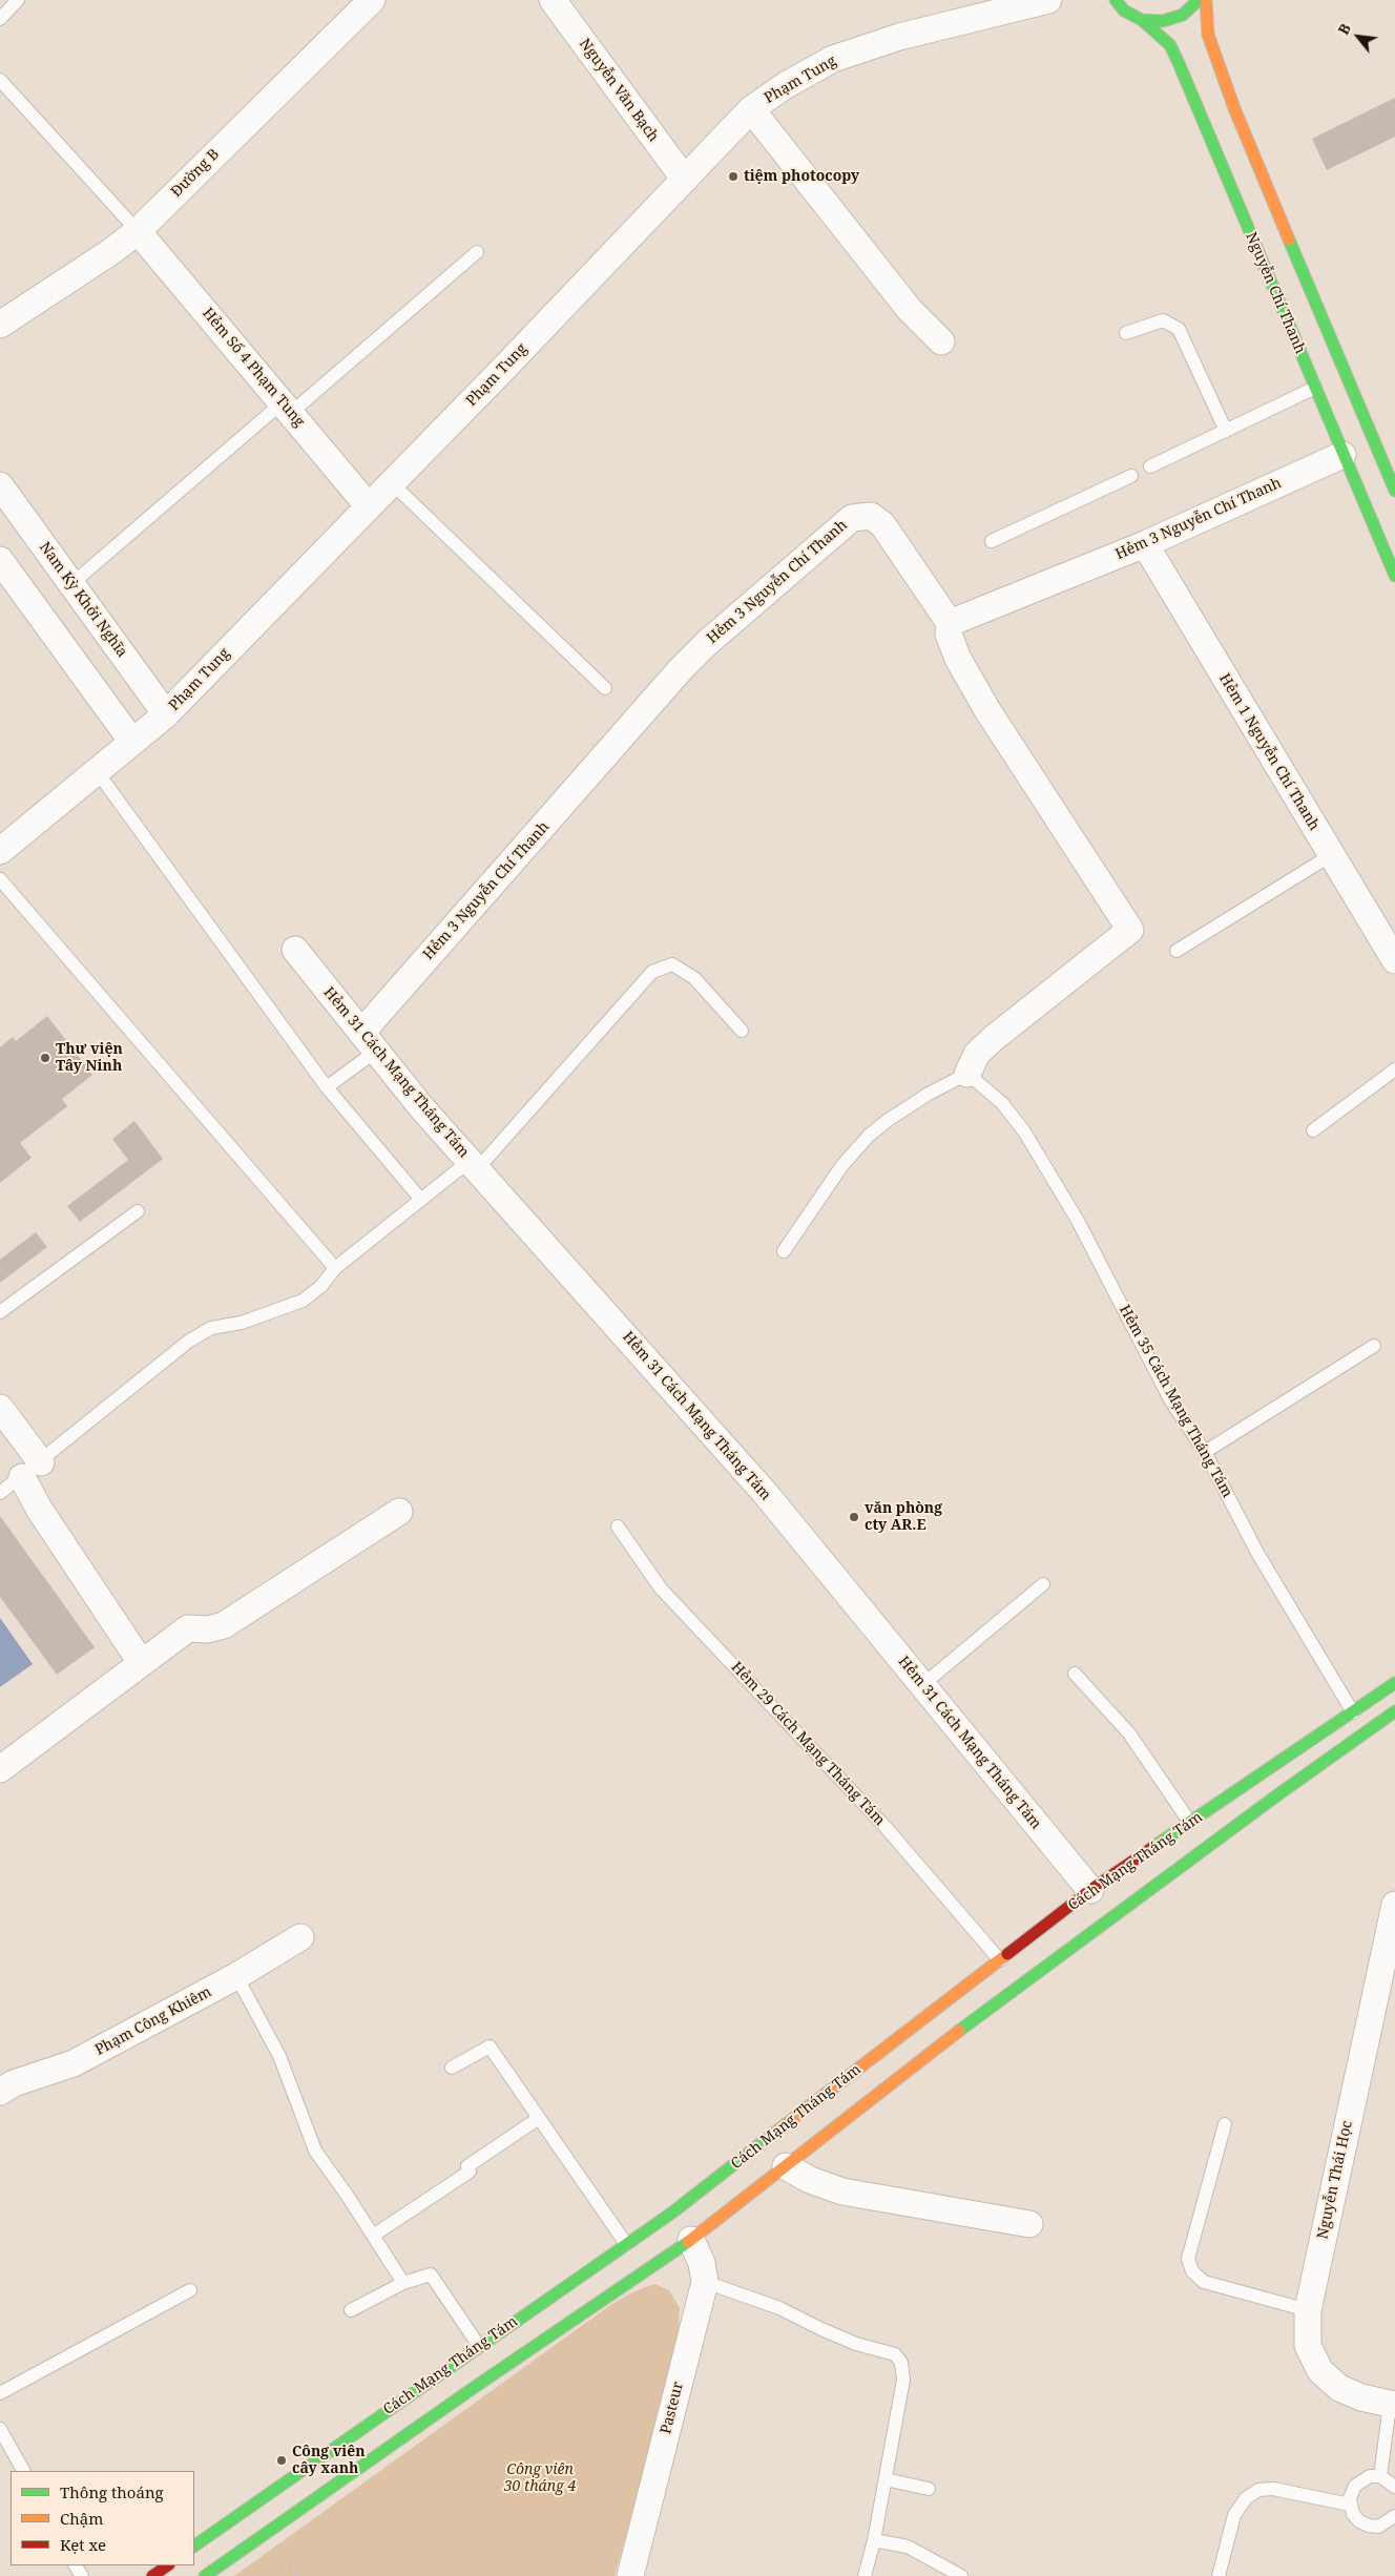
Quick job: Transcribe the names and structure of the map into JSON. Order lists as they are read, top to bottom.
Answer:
{
  "streets": {
    "main road": ["Nguyễn Chí Thanh", "Cách Mạng Tháng Tám"],
    "street": [
      "Phạm Tung",
      "Nguyễn Văn Bạch",
      "Đường B",
      "Hẻm Số 4 Phạm Tung",
      "Hẻm 3 Nguyễn Chí Thanh",
      "Nam Kỳ Khởi Nghĩa",
      "Hẻm 1 Nguyễn Chí Thanh",
      "Hẻm 31 Cách Mạng Tháng Tám",
      "Phạm Công Khiêm",
      "Nguyễn Thái Học",
      "Pasteur"
    ],
    "lane": ["Hẻm 35 Cách Mạng Tháng Tám", "Hẻm 29 Cách Mạng Tháng Tám"]
  },
  "crossings": [
    ["Phạm Tung", "Nguyễn Văn Bạch"],
    ["Phạm Tung", "Hẻm Số 4 Phạm Tung"],
    ["Phạm Tung", "Nam Kỳ Khởi Nghĩa"],
    ["Đường B", "Hẻm Số 4 Phạm Tung"],
    ["Nguyễn Chí Thanh", "Hẻm 3 Nguyễn Chí Thanh"],
    ["Hẻm 3 Nguyễn Chí Thanh", "Hẻm 1 Nguyễn Chí Thanh"],
    ["Hẻm 3 Nguyễn Chí Thanh", "Hẻm 31 Cách Mạng Tháng Tám"],
    ["Hẻm 31 Cách Mạng Tháng Tám", "Cách Mạng Tháng Tám"],
    ["Hẻm 35 Cách Mạng Tháng Tám", "Cách Mạng Tháng Tám"],
    ["Hẻm 29 Cách Mạng Tháng Tám", "Cách Mạng Tháng Tám"],
    ["Cách Mạng Tháng Tám", "Pasteur"]
  ],
  "parks": ["Công viên 30 tháng 4"],
  "places": [
    "tiệm photocopy",
    "Thư viện Tây Ninh",
    "văn phòng cty AR.E",
    "Công viên cây xanh"
  ],
  "legend": ["Thông thoáng", "Chậm", "Kẹt xe"],
  "north": "top left"
}
